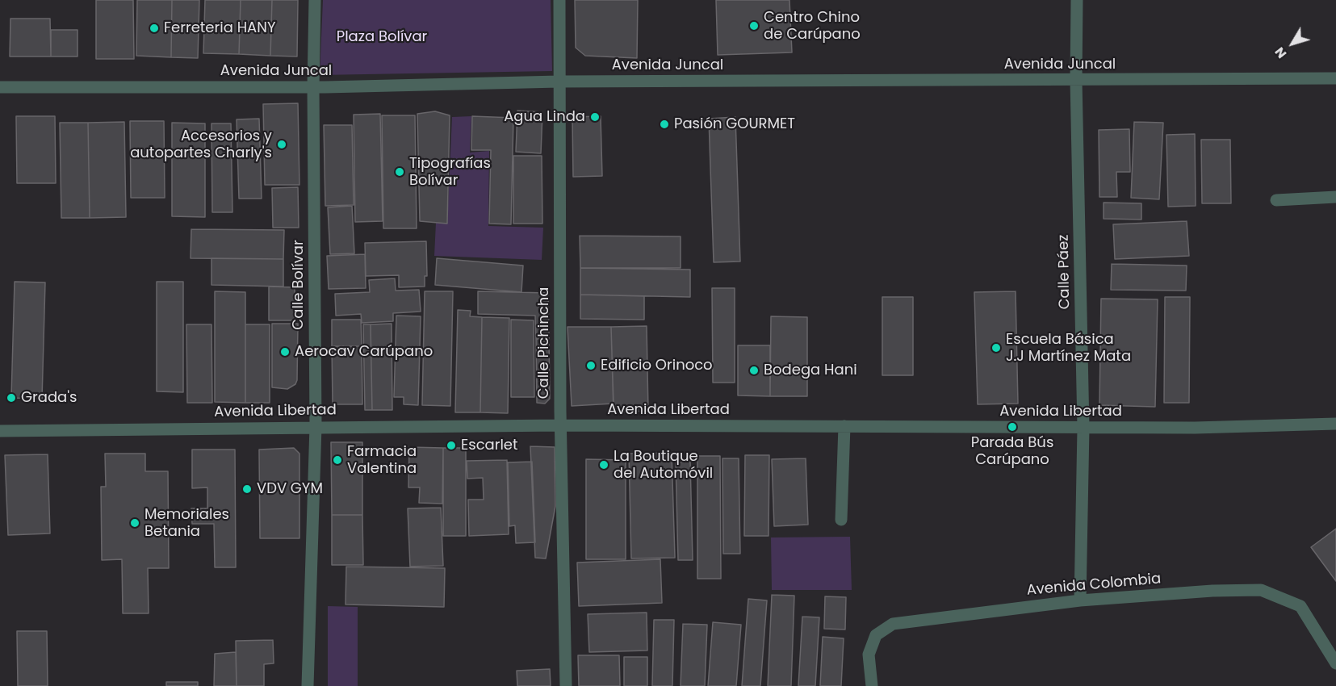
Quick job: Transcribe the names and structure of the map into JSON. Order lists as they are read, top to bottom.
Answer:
{
  "streets": {
    "street": [
      "Avenida Juncal",
      "Calle Páez",
      "Calle Bolívar",
      "Calle Pichincha",
      "Avenida Libertad",
      "Avenida Colombia"
    ]
  },
  "crossings": [
    ["Avenida Juncal", "Calle Páez"],
    ["Avenida Juncal", "Calle Bolívar"],
    ["Avenida Juncal", "Calle Pichincha"],
    ["Calle Páez", "Avenida Libertad"],
    ["Calle Páez", "Avenida Colombia"],
    ["Calle Bolívar", "Avenida Libertad"],
    ["Calle Pichincha", "Avenida Libertad"]
  ],
  "parks": ["Plaza Bolívar"],
  "places": [
    "Centro Chino de Carúpano",
    "Ferreteria HANY",
    "Agua Linda",
    "Pasión GOURMET",
    "Accesorios y autopartes Charly's",
    "Tipografías Bolívar",
    "Escuela Básica J.J Martínez Mata",
    "Aerocav Carúpano",
    "Edificio Orinoco",
    "Bodega Hani",
    "Grada's",
    "Parada Bús Carúpano",
    "Escarlet",
    "Farmacia Valentina",
    "La Boutique del Automóvil",
    "VDV GYM",
    "Memoriales Betania"
  ],
  "north": "bottom left"
}
